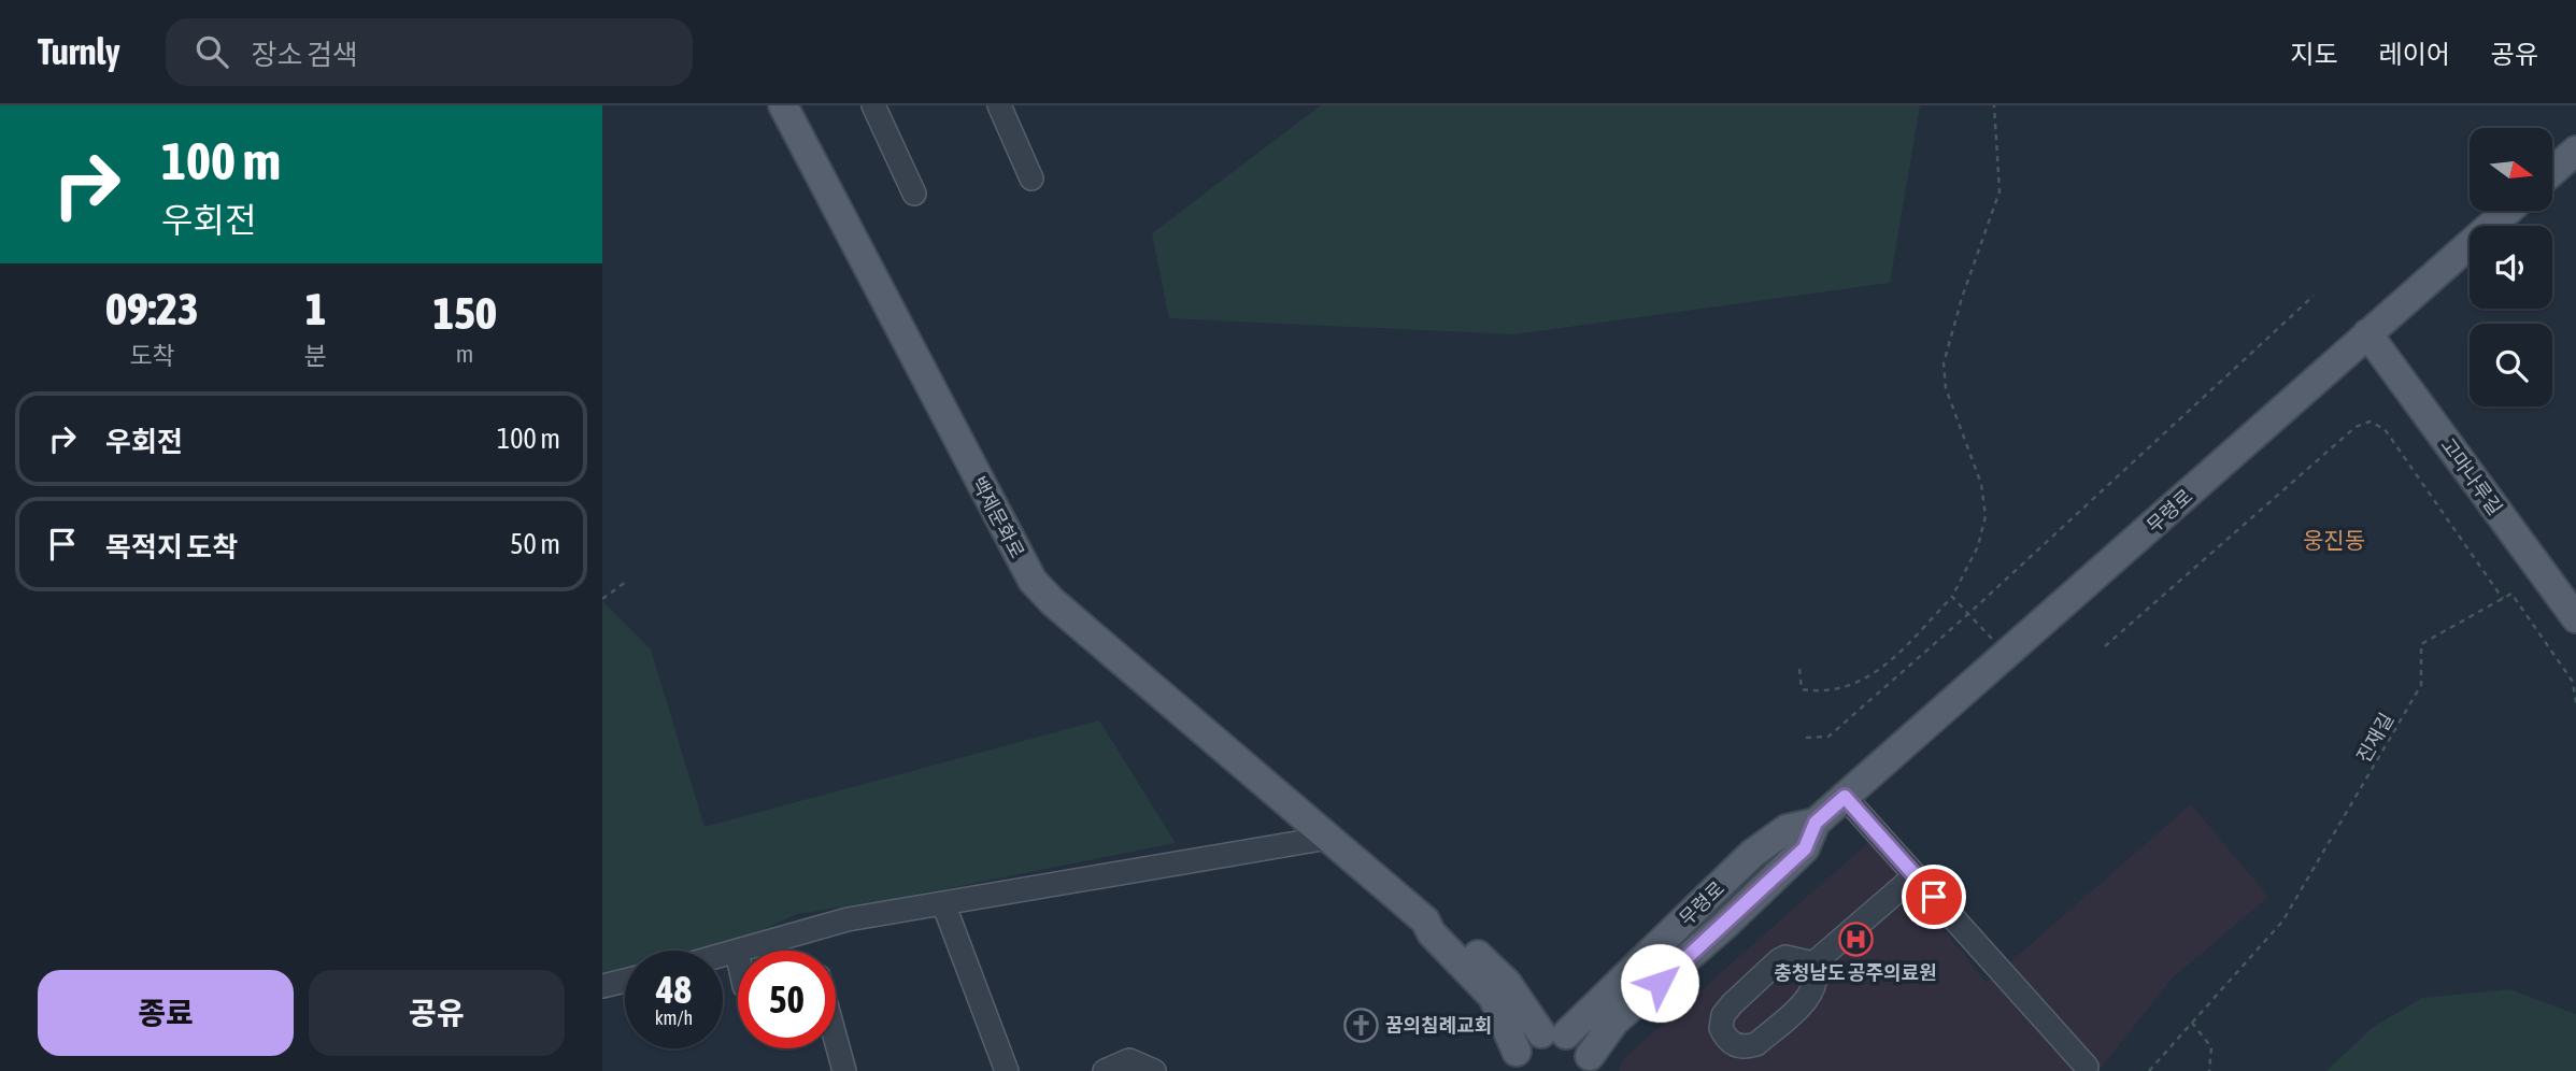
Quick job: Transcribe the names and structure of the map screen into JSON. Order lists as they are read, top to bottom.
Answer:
{
  "streets": {
    "main road": ["고마나루길", "무령로", "백제문화로"],
    "path": ["진재길"]
  },
  "crossings": [
    ["고마나루길", "무령로"],
    ["무령로", "백제문화로"]
  ],
  "districts": ["웅진동"],
  "places": {
    "hospital": ["충청남도 공주의료원"],
    "church": ["꿈의침례교회"]
  },
  "north": "right",
  "page": {
    "header": "Turnly",
    "search": "장소 검색",
    "nav": ["지도", "레이어", "공유"],
    "turn": ["100 m", "우회전"],
    "eta": [
      "09:23",
      "도착",
      "1",
      "분",
      "150",
      "m"
    ],
    "list": [
      {
        "name": "우회전",
        "value": "100 m"
      },
      {
        "name": "목적지 도착",
        "value": "50 m"
      }
    ],
    "speed": "48 km/h",
    "limit": "50",
    "buttons": ["종료", "공유"]
  }
}
